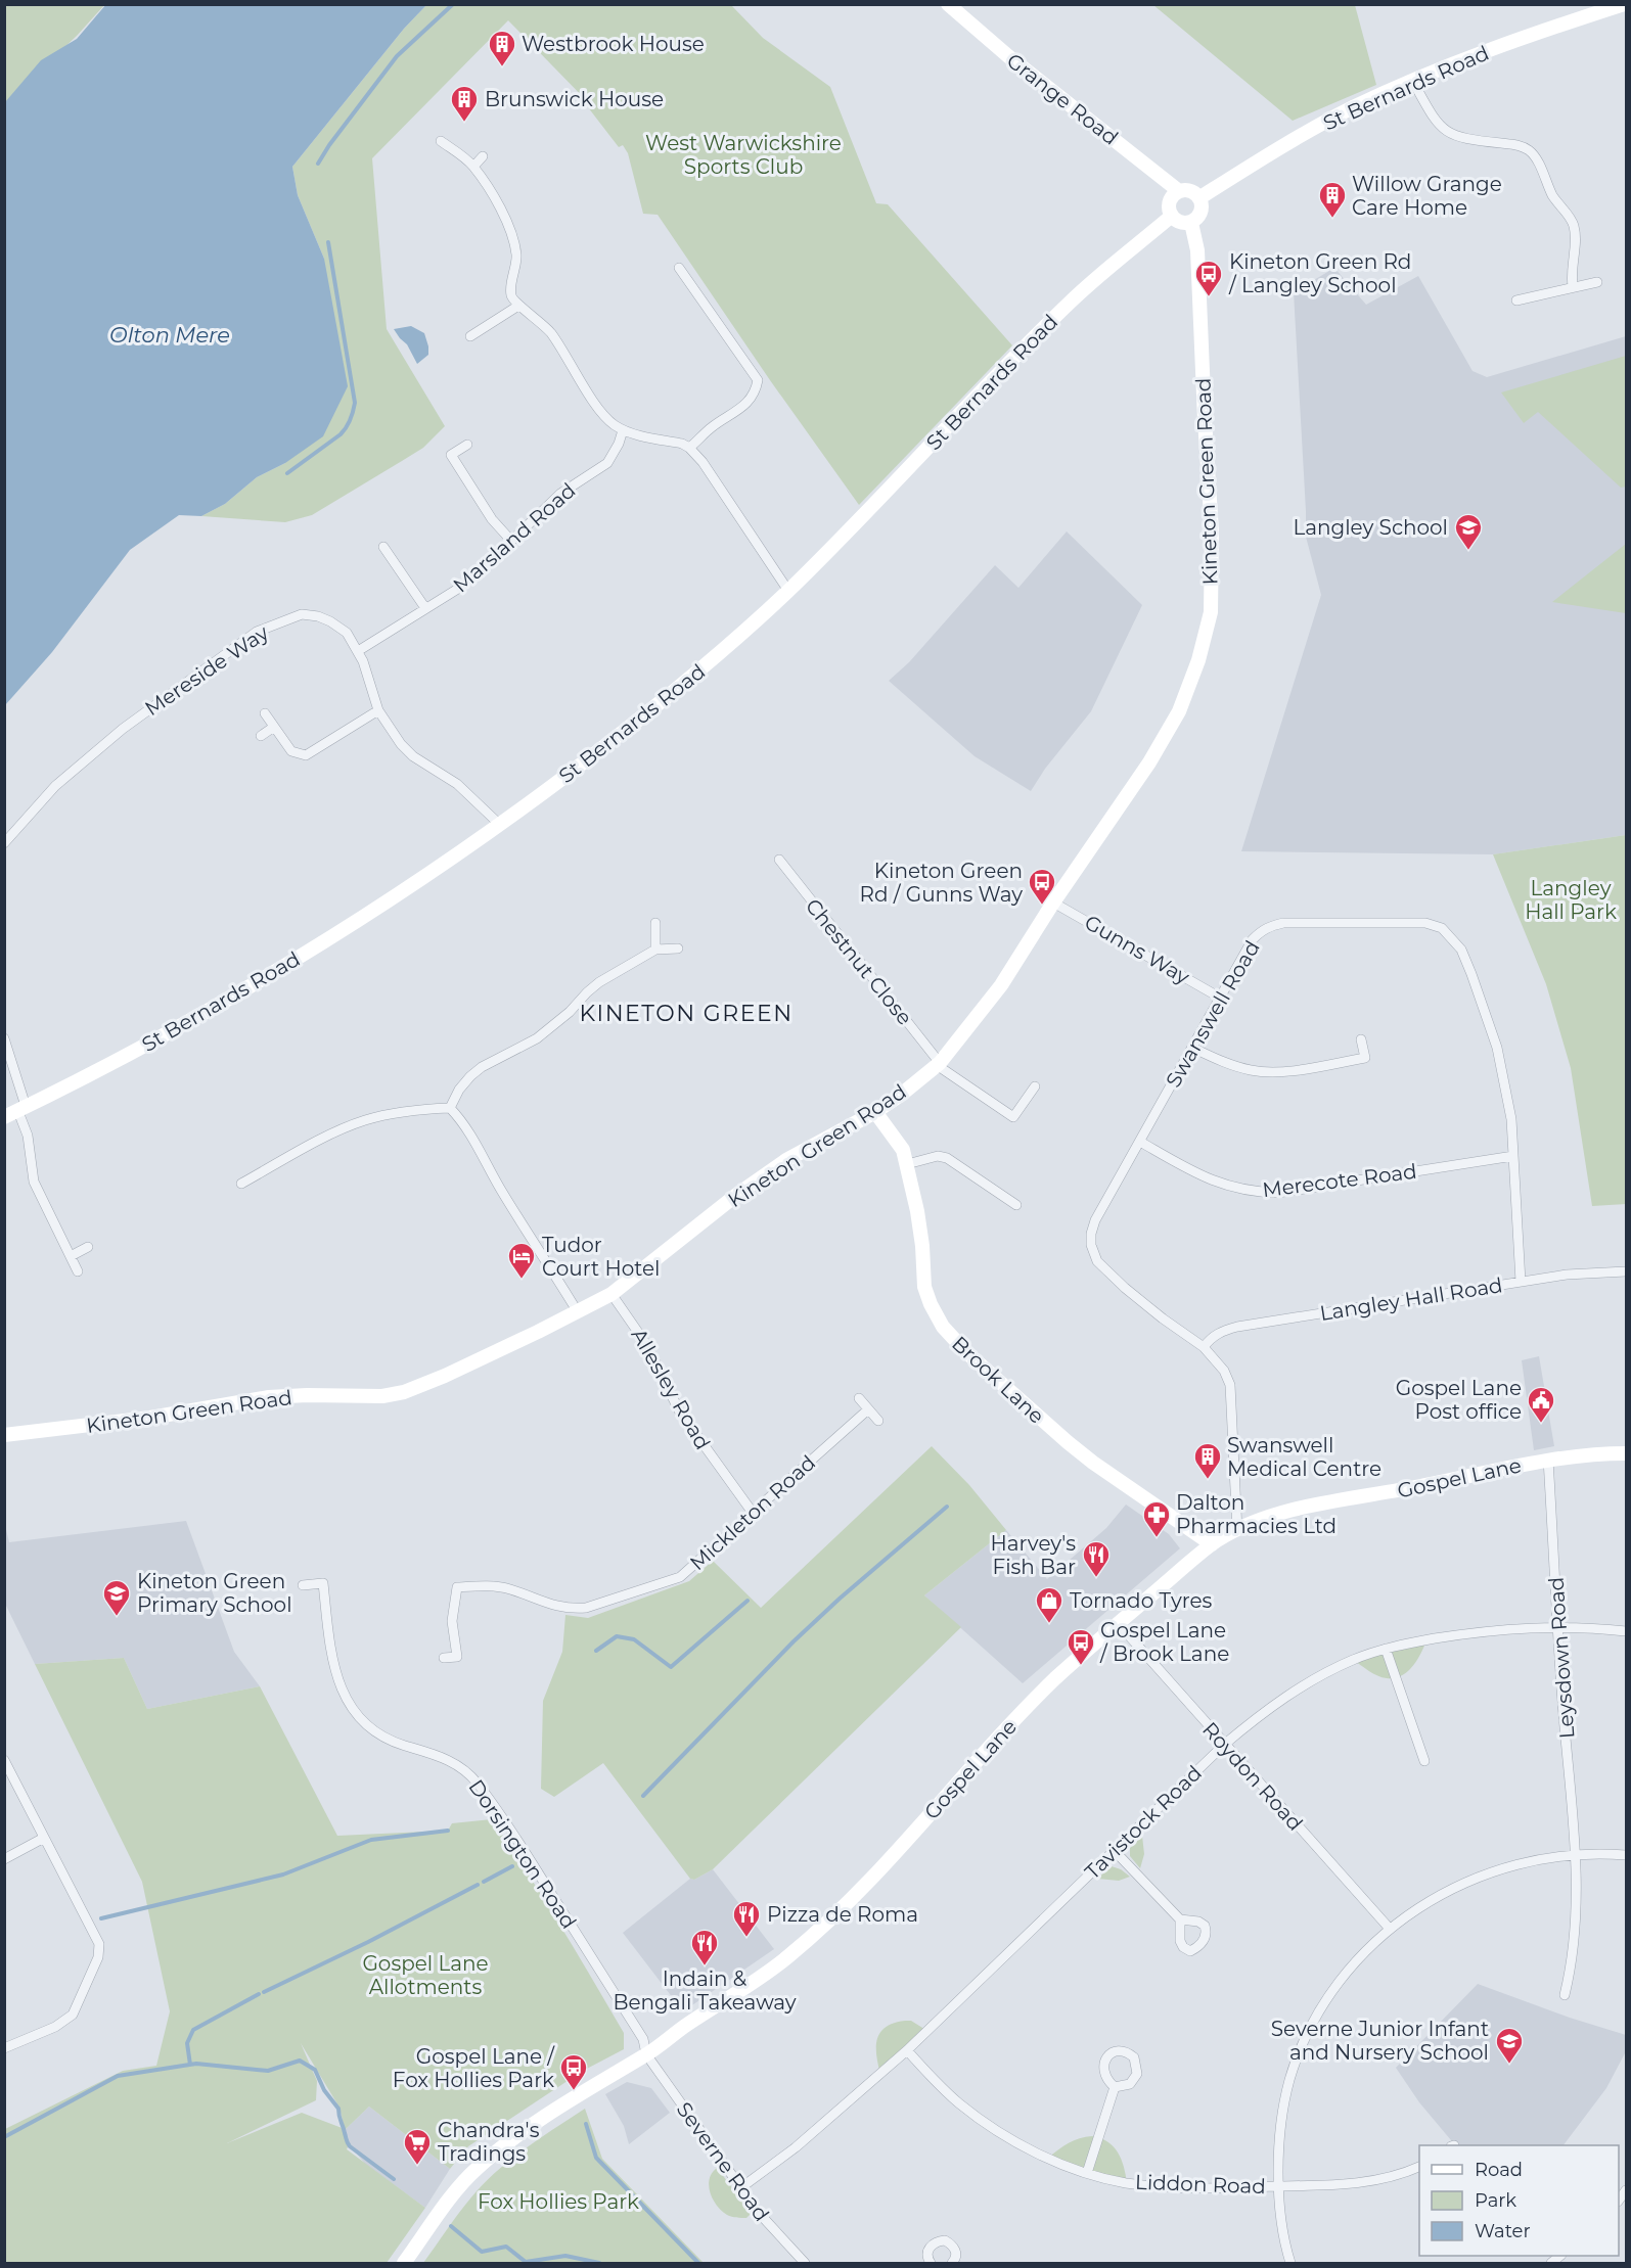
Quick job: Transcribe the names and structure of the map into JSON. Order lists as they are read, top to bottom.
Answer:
{
  "streets": {
    "street": [
      "St Bernards Road",
      "Grange Road",
      "Kineton Green Road",
      "Marsland Road",
      "Mereside Way",
      "Gunns Way",
      "Chestnut Close",
      "Swanswell Road",
      "Merecote Road",
      "Langley Hall Road",
      "Brook Lane",
      "Allesley Road",
      "Gospel Lane",
      "Mickleton Road",
      "Leysdown Road",
      "Roydon Road",
      "Tavistock Road",
      "Dorsington Road",
      "Severne Road",
      "Liddon Road"
    ]
  },
  "crossings": [
    ["St Bernards Road", "Grange Road"],
    ["St Bernards Road", "Kineton Green Road"],
    ["St Bernards Road", "Mereside Way"],
    ["Grange Road", "Kineton Green Road"],
    ["Kineton Green Road", "Gunns Way"],
    ["Kineton Green Road", "Chestnut Close"],
    ["Kineton Green Road", "Brook Lane"],
    ["Kineton Green Road", "Allesley Road"],
    ["Marsland Road", "Mereside Way"],
    ["Gunns Way", "Swanswell Road"],
    ["Swanswell Road", "Merecote Road"],
    ["Swanswell Road", "Langley Hall Road"],
    ["Swanswell Road", "Gospel Lane"],
    ["Brook Lane", "Gospel Lane"],
    ["Allesley Road", "Mickleton Road"],
    ["Gospel Lane", "Leysdown Road"],
    ["Gospel Lane", "Roydon Road"],
    ["Gospel Lane", "Dorsington Road"],
    ["Gospel Lane", "Severne Road"],
    ["Leysdown Road", "Tavistock Road"],
    ["Roydon Road", "Tavistock Road"],
    ["Tavistock Road", "Severne Road"],
    ["Tavistock Road", "Liddon Road"],
    ["Dorsington Road", "Severne Road"]
  ],
  "districts": ["KINETON GREEN"],
  "water": ["Olton Mere"],
  "parks": [
    "West Warwickshire Sports Club",
    "Langley Hall Park",
    "Gospel Lane Allotments",
    "Fox Hollies Park"
  ],
  "places": {
    "building": [
      "Westbrook House",
      "Brunswick House",
      "Willow Grange Care Home",
      "Swanswell Medical Centre"
    ],
    "bus stop": [
      "Kineton Green Rd / Langley School",
      "Kineton Green Rd / Gunns Way",
      "Gospel Lane / Brook Lane",
      "Gospel Lane / Fox Hollies Park"
    ],
    "school or university": ["Langley School", "Kineton Green Primary School", "Severne Junior Infant and Nursery School"],
    "hotel": ["Tudor Court Hotel"],
    "public building": ["Gospel Lane Post office"],
    "pharmacy": ["Dalton Pharmacies Ltd"],
    "restaurant": ["Harvey's Fish Bar", "Pizza de Roma", "Indain & Bengali Takeaway"],
    "shop": ["Tornado Tyres"],
    "supermarket": ["Chandra's Tradings"]
  },
  "legend": ["Road", "Park", "Water"]
}
